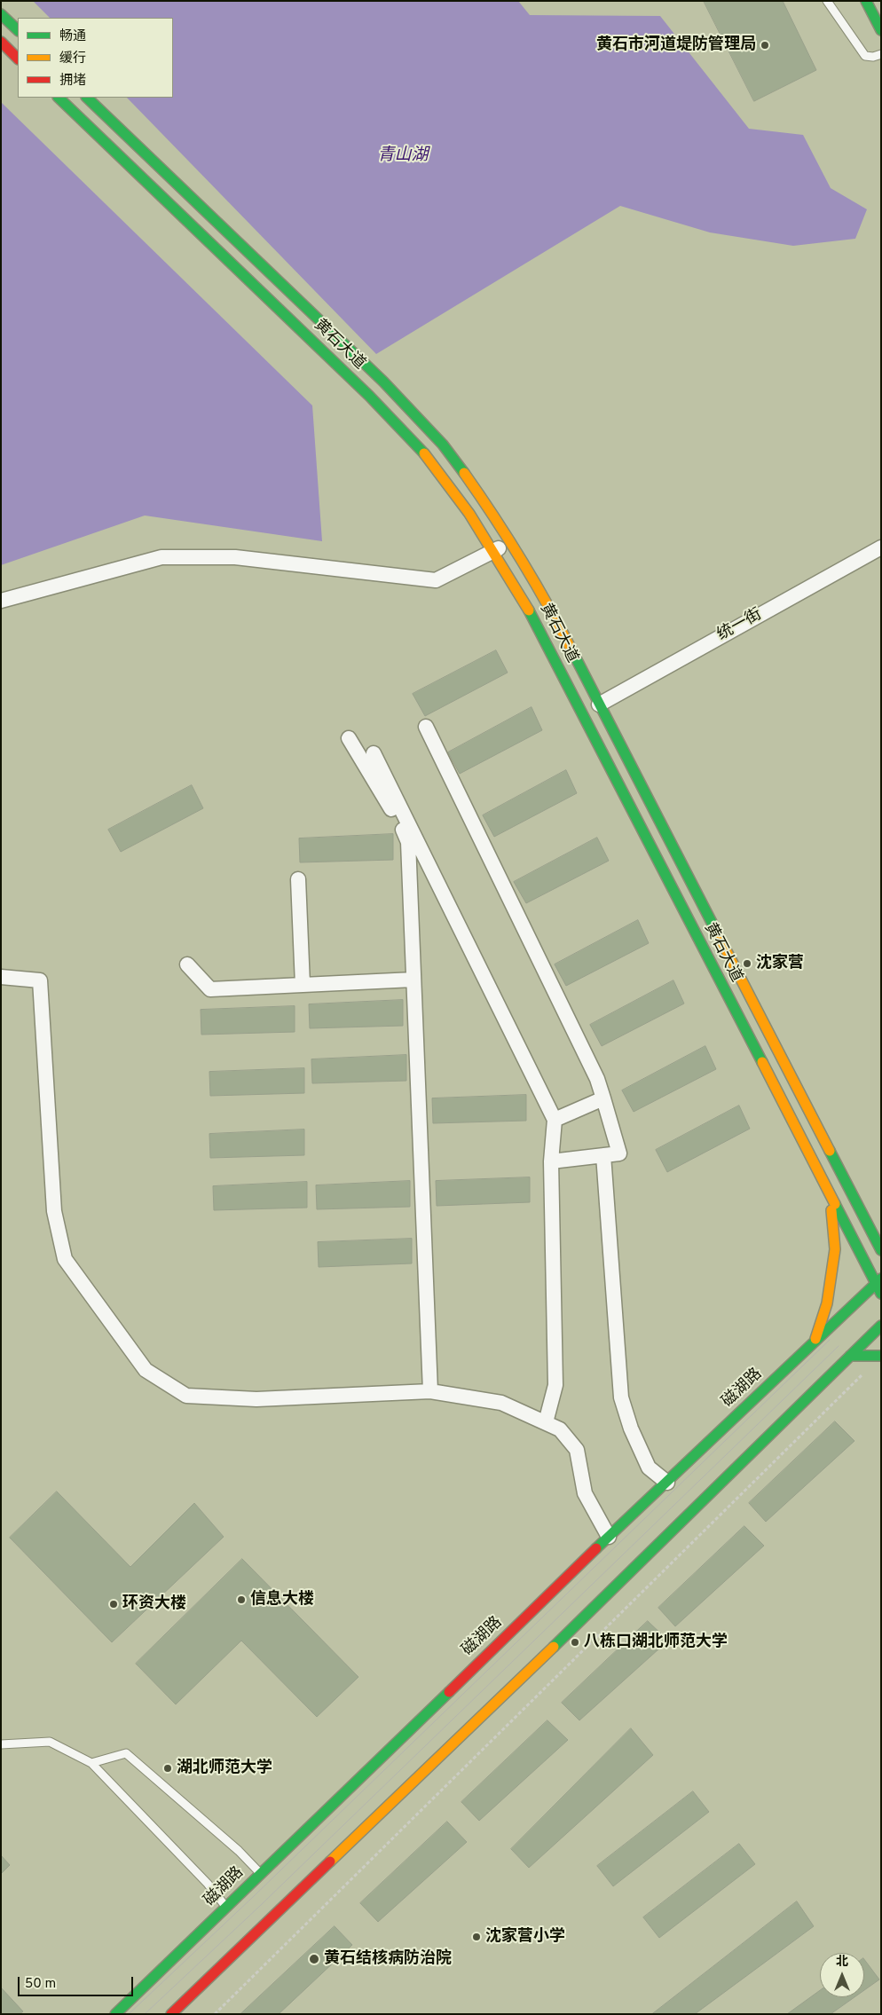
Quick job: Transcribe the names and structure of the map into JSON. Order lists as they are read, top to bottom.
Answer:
{
  "streets": {
    "main road": ["黄石大道", "磁湖路"],
    "street": ["统一街"]
  },
  "crossings": [
    ["黄石大道", "统一街"],
    ["黄石大道", "磁湖路"]
  ],
  "water": ["青山湖"],
  "places": [
    "黄石市河道堤防管理局",
    "沈家营",
    "信息大楼",
    "环资大楼",
    "八栋口·湖北师范大学",
    "湖北师范大学",
    "沈家营小学",
    "黄石结核病防治院"
  ],
  "legend": ["畅通", "缓行", "拥堵"],
  "scale_bar": "50 m",
  "north": "top"
}
